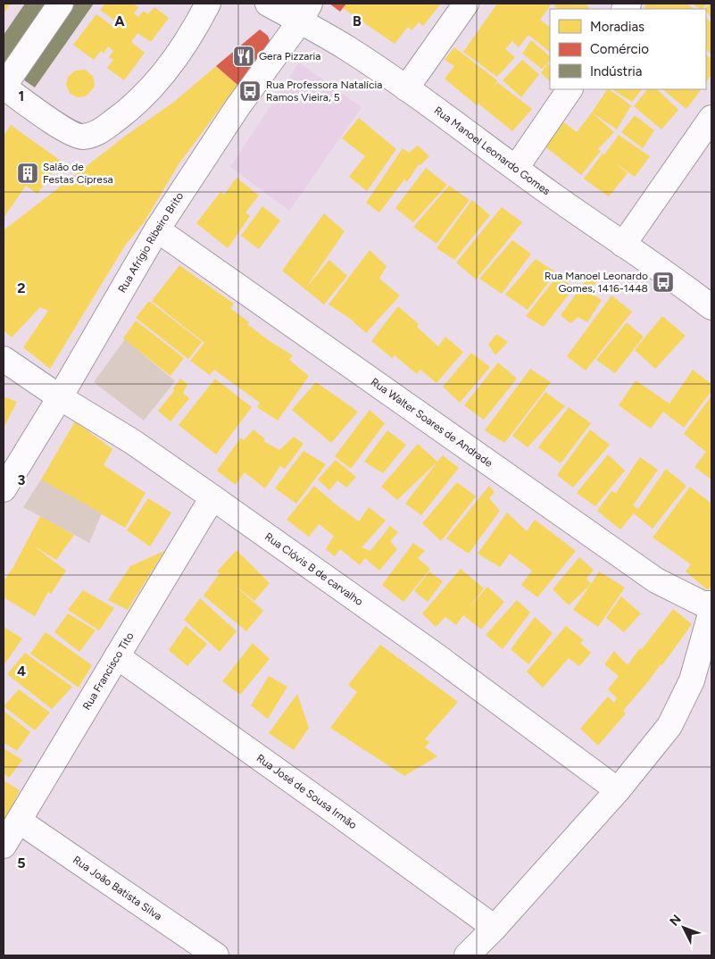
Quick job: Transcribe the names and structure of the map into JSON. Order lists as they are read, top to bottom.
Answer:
{
  "streets": {
    "street": [
      "Rua Manoel Leonardo Gomes",
      "Rua Afrígio Ribeiro Brito",
      "Rua Walter Soares de Andrade",
      "Rua Clóvis B de carvalho",
      "Rua Francisco Tito",
      "Rua José de Sousa Irmão",
      "Rua João Batista Silva"
    ]
  },
  "crossings": [
    ["Rua Manoel Leonardo Gomes", "Rua Afrígio Ribeiro Brito"],
    ["Rua Afrígio Ribeiro Brito", "Rua Walter Soares de Andrade"],
    ["Rua Afrígio Ribeiro Brito", "Rua Clóvis B de carvalho"],
    ["Rua Clóvis B de carvalho", "Rua Francisco Tito"],
    ["Rua Francisco Tito", "Rua José de Sousa Irmão"],
    ["Rua Francisco Tito", "Rua João Batista Silva"]
  ],
  "places": {
    "restaurant": ["Gera Pizzaria"],
    "bus stop": ["Rua Professora Natalícia Ramos Vieira, 5", "Rua Manoel Leonardo Gomes, 1416-1448"],
    "building": ["Salão de Festas Cipresa"]
  },
  "legend": ["Moradias", "Comércio", "Indústria"],
  "north": "top left",
  "grid": {
    "columns": ["A", "B"],
    "rows": [
      "1",
      "2",
      "3",
      "4",
      "5"
    ]
  }
}
